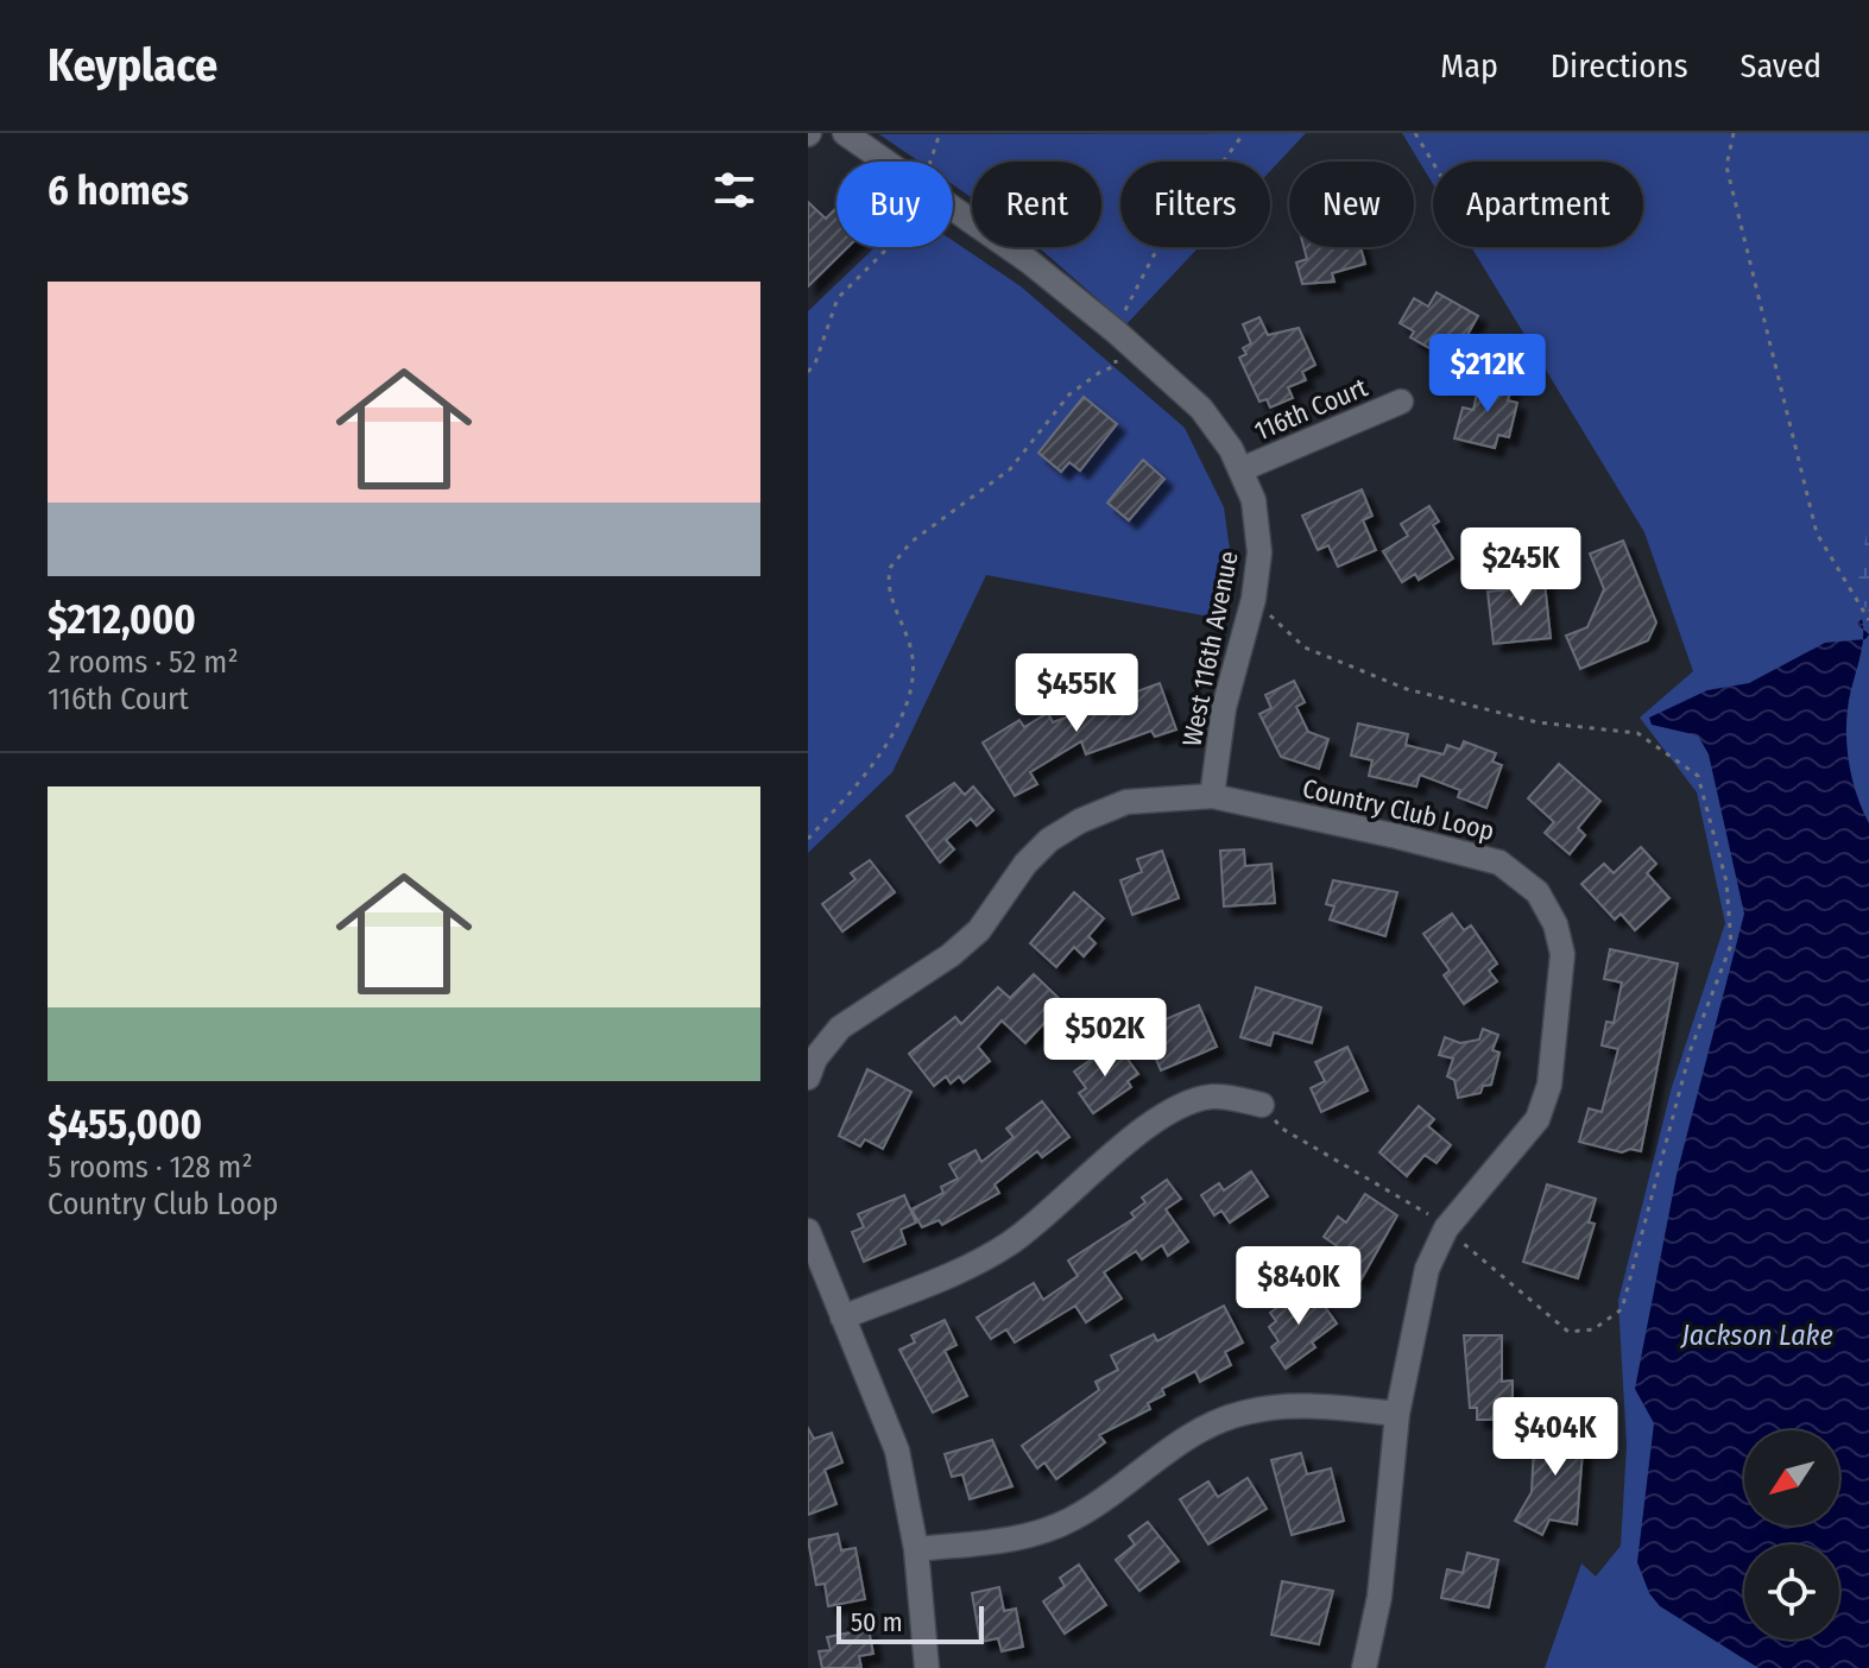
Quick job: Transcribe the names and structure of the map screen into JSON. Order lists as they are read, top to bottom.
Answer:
{
  "streets": {
    "street": ["116th Court", "West 116th Avenue", "Country Club Loop"]
  },
  "crossings": [
    ["116th Court", "West 116th Avenue"],
    ["West 116th Avenue", "Country Club Loop"]
  ],
  "water": ["Jackson Lake"],
  "scale_bar": "50 m",
  "north": "bottom left",
  "page": {
    "header": "Keyplace",
    "nav": ["Map", "Directions", "Saved"],
    "heading": "6 homes",
    "chip": [
      "Buy",
      "Rent",
      "Filters",
      "New",
      "Apartment"
    ],
    "list": [
      {
        "name": "$212,000",
        "note": "2 rooms · 52 m² · 116th Court"
      },
      {
        "name": "$455,000",
        "note": "5 rooms · 128 m² · Country Club Loop"
      }
    ],
    "price": [
      "$212K",
      "$245K",
      "$455K",
      "$502K",
      "$840K",
      "$404K"
    ],
    "scale": "50 m"
  }
}
